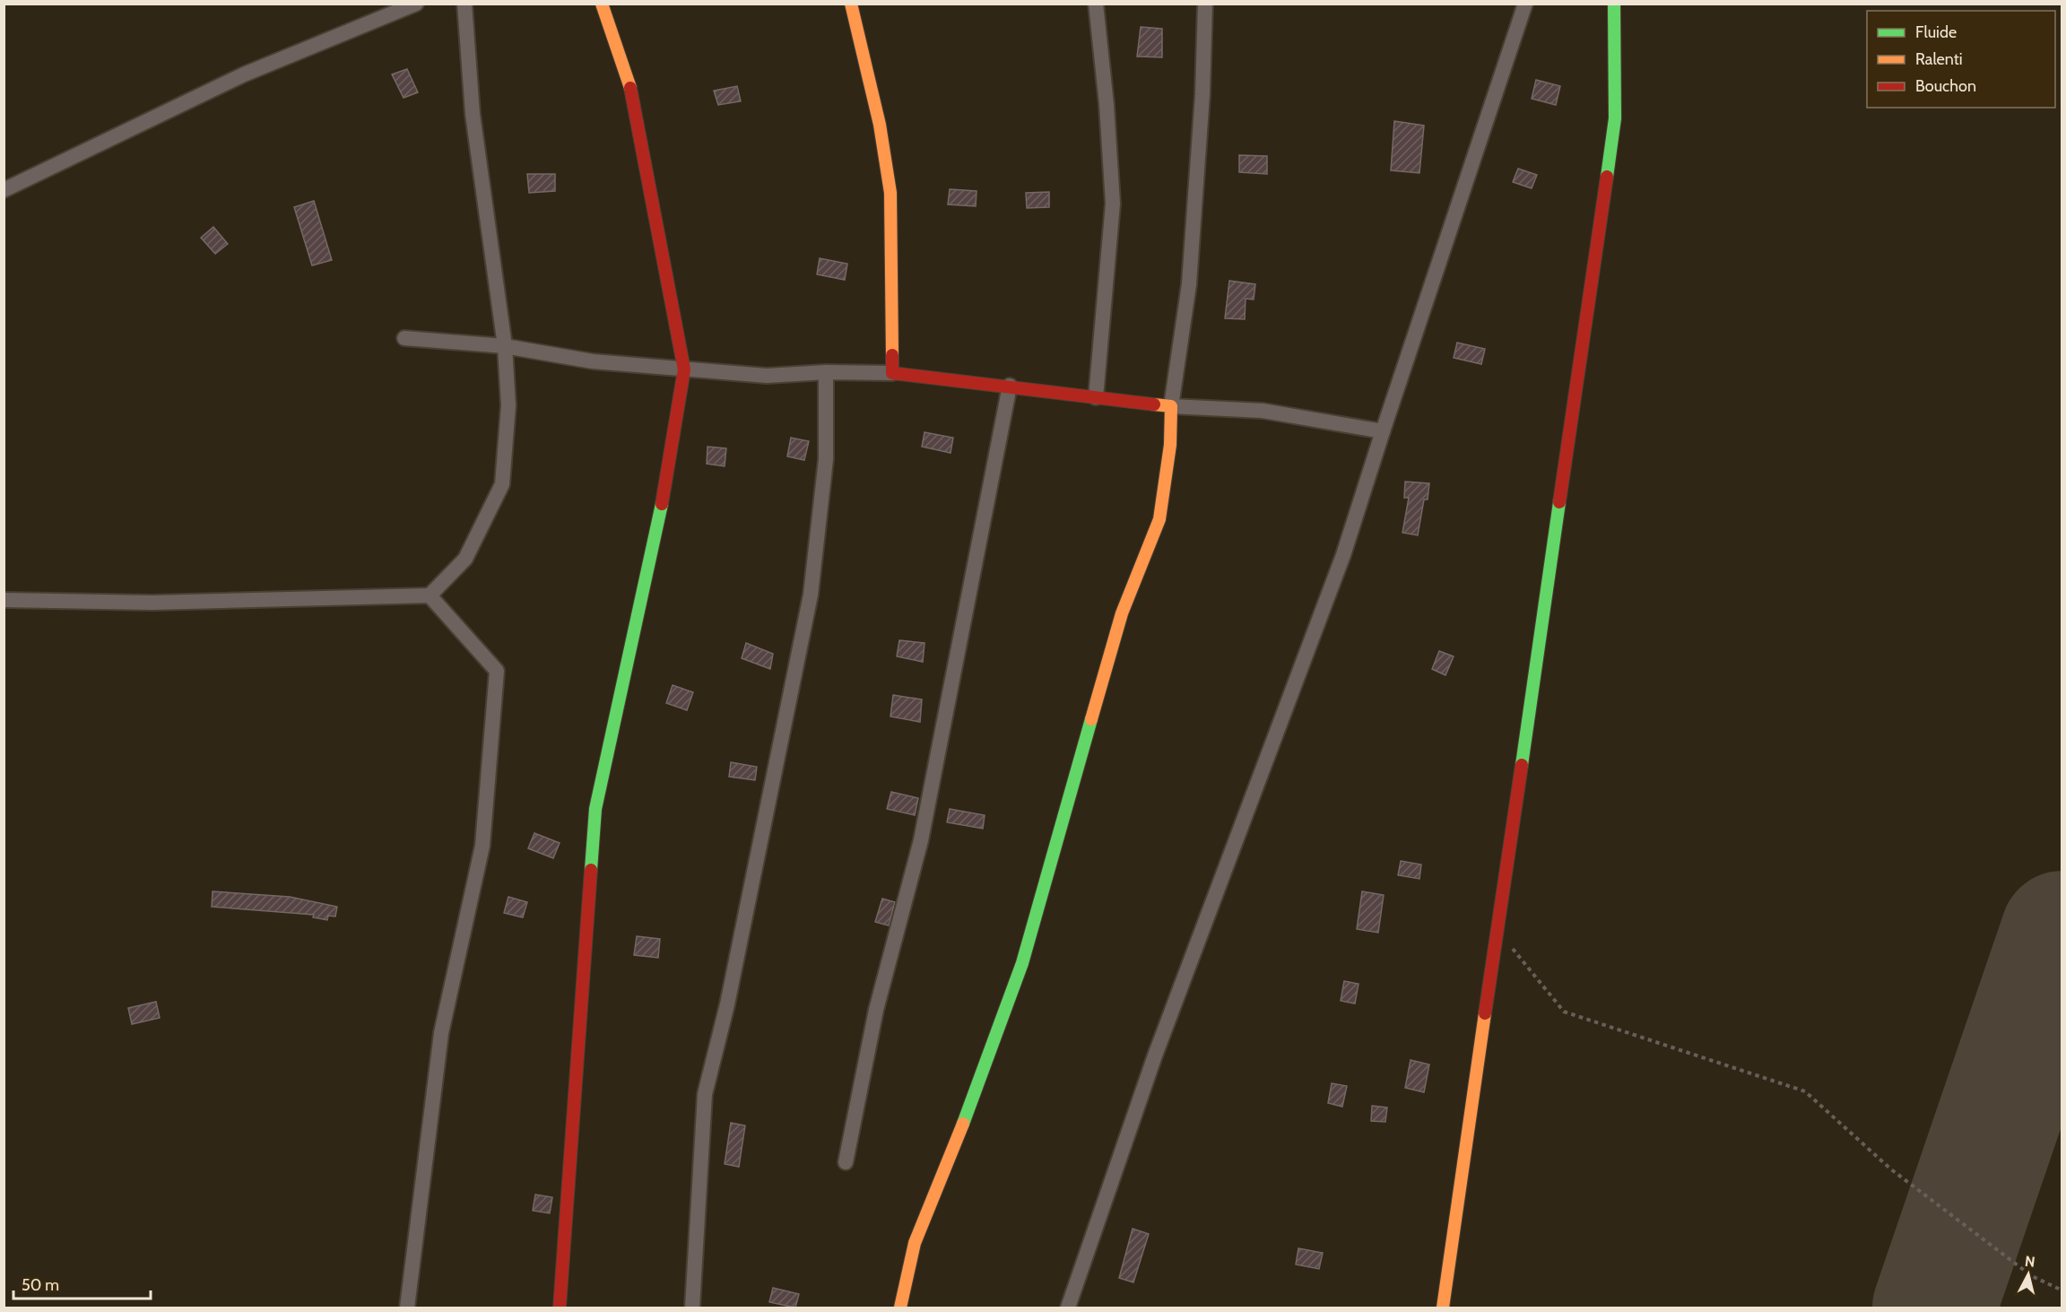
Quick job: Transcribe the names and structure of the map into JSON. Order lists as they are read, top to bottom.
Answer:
{
  "legend": ["Fluide", "Ralenti", "Bouchon"],
  "scale_bar": "50 m",
  "north": "top"
}
